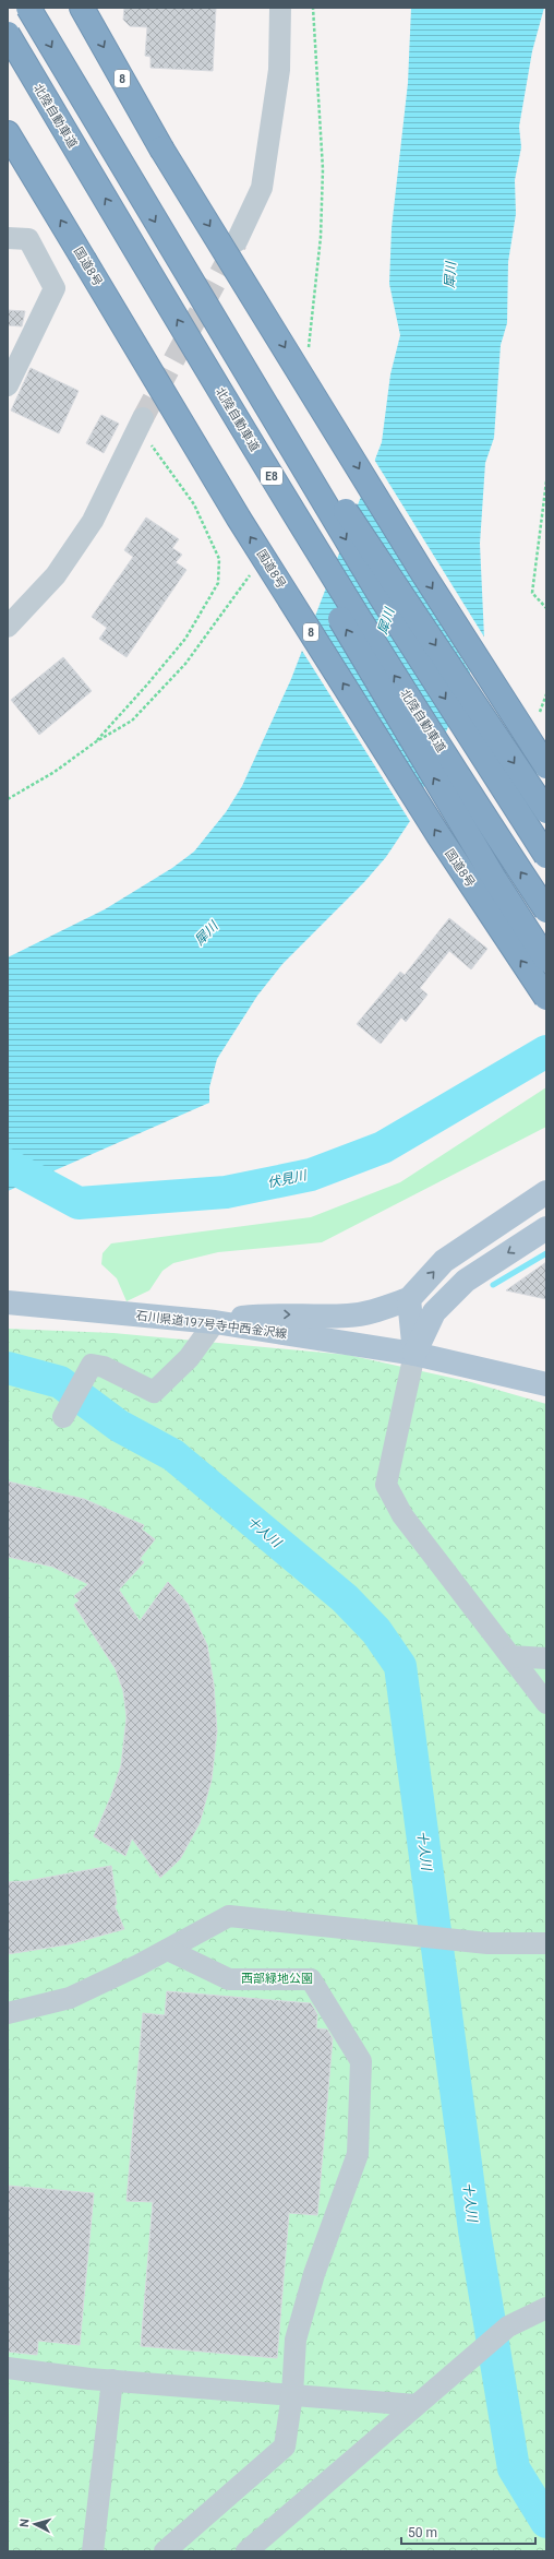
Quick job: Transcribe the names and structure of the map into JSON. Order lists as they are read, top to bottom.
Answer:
{
  "streets": {
    "highway": [
      "8",
      "北陸自動車道",
      "国道8号",
      "E8"
    ],
    "main road": ["石川県道197号寺中西金沢線"]
  },
  "water": ["犀川", "伏見川", "十人川"],
  "parks": ["西部緑地公園"],
  "scale_bar": "50 m",
  "north": "left"
}
